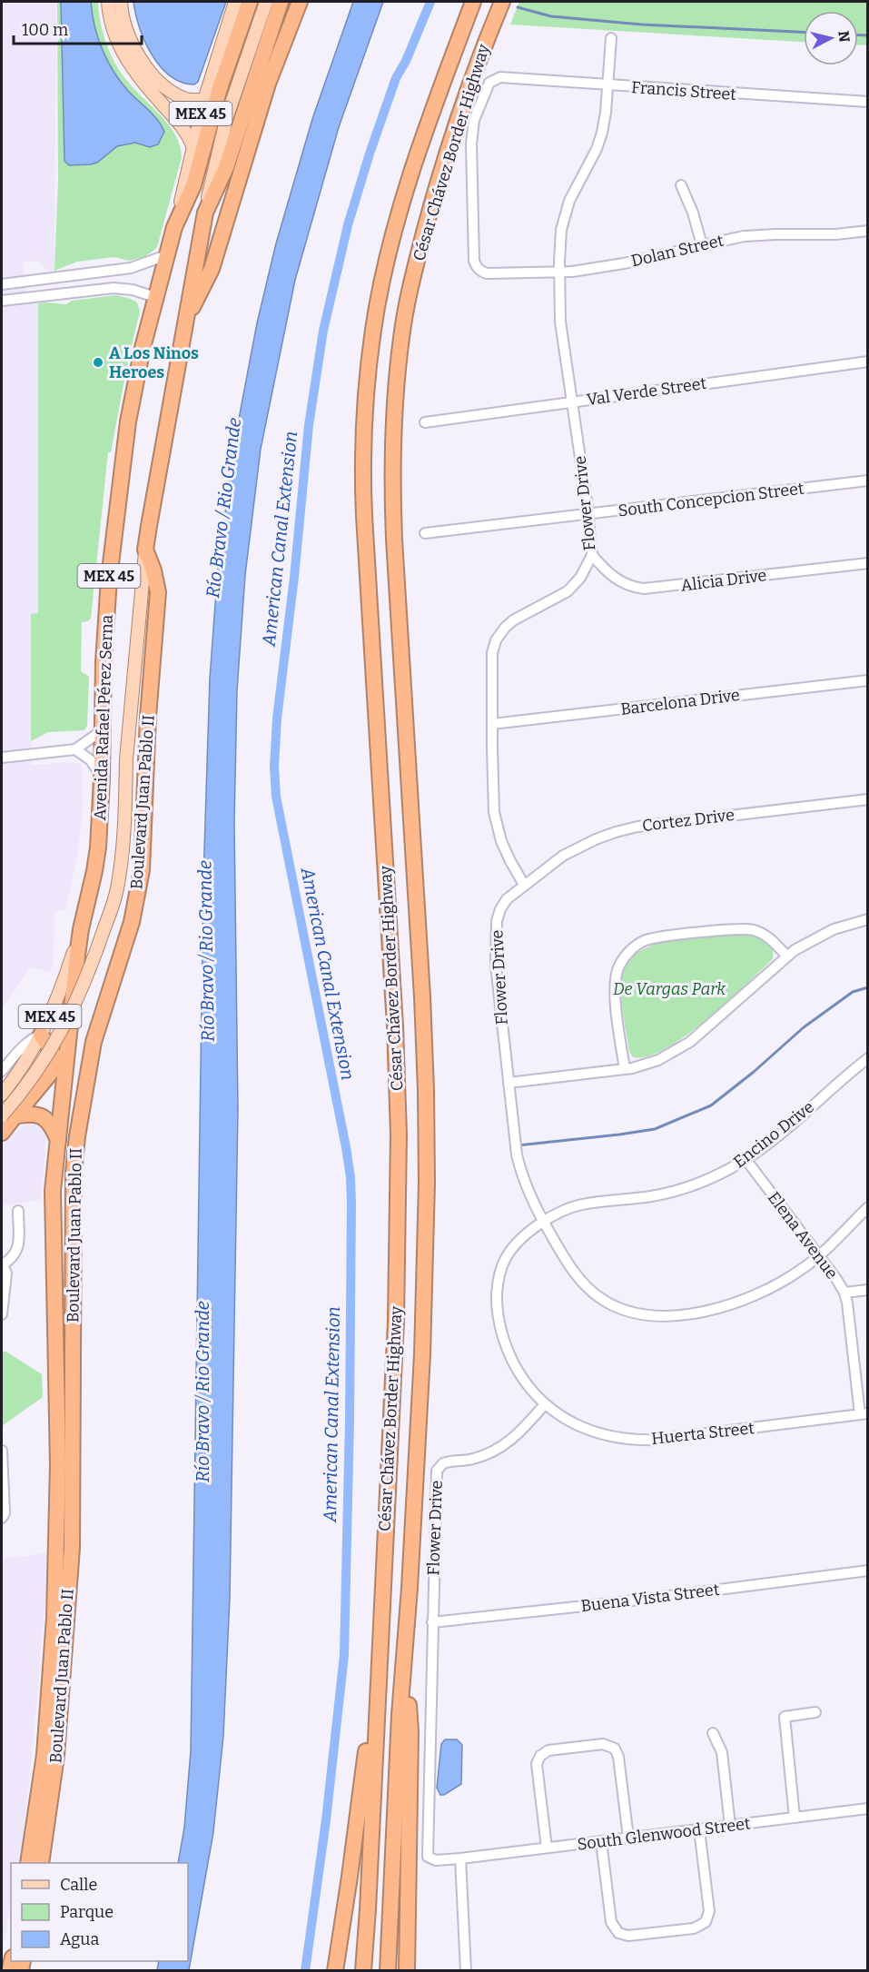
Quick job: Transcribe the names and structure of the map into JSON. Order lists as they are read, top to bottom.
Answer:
{
  "streets": {
    "highway": [
      "MEX 45",
      "César Chávez Border Highway",
      "Avenida Rafael Pérez Serna",
      "Boulevard Juan Pablo II"
    ],
    "street": [
      "Francis Street",
      "Dolan Street",
      "Val Verde Street",
      "South Concepcion Street",
      "Flower Drive",
      "Alicia Drive",
      "Barcelona Drive",
      "Cortez Drive",
      "Encino Drive",
      "Elena Avenue",
      "Huerta Street",
      "Buena Vista Street",
      "South Glenwood Street"
    ]
  },
  "crossings": [
    ["Francis Street", "Dolan Street"],
    ["Francis Street", "Flower Drive"],
    ["MEX 45", "Avenida Rafael Pérez Serna"],
    ["MEX 45", "Boulevard Juan Pablo II"],
    ["Dolan Street", "Flower Drive"],
    ["Val Verde Street", "Flower Drive"],
    ["South Concepcion Street", "Flower Drive"],
    ["Flower Drive", "Alicia Drive"],
    ["Flower Drive", "Barcelona Drive"],
    ["Flower Drive", "Cortez Drive"],
    ["Flower Drive", "Encino Drive"],
    ["Flower Drive", "Elena Avenue"],
    ["Flower Drive", "Huerta Street"],
    ["Flower Drive", "Buena Vista Street"],
    ["Flower Drive", "South Glenwood Street"],
    ["Avenida Rafael Pérez Serna", "Boulevard Juan Pablo II"],
    ["Encino Drive", "Elena Avenue"],
    ["Elena Avenue", "Huerta Street"]
  ],
  "water": ["Río Bravo / Rio Grande", "American Canal Extension"],
  "parks": ["De Vargas Park"],
  "places": ["A Los Ninos Heroes"],
  "legend": ["Calle", "Parque", "Agua"],
  "scale_bar": "100 m",
  "north": "right"
}
